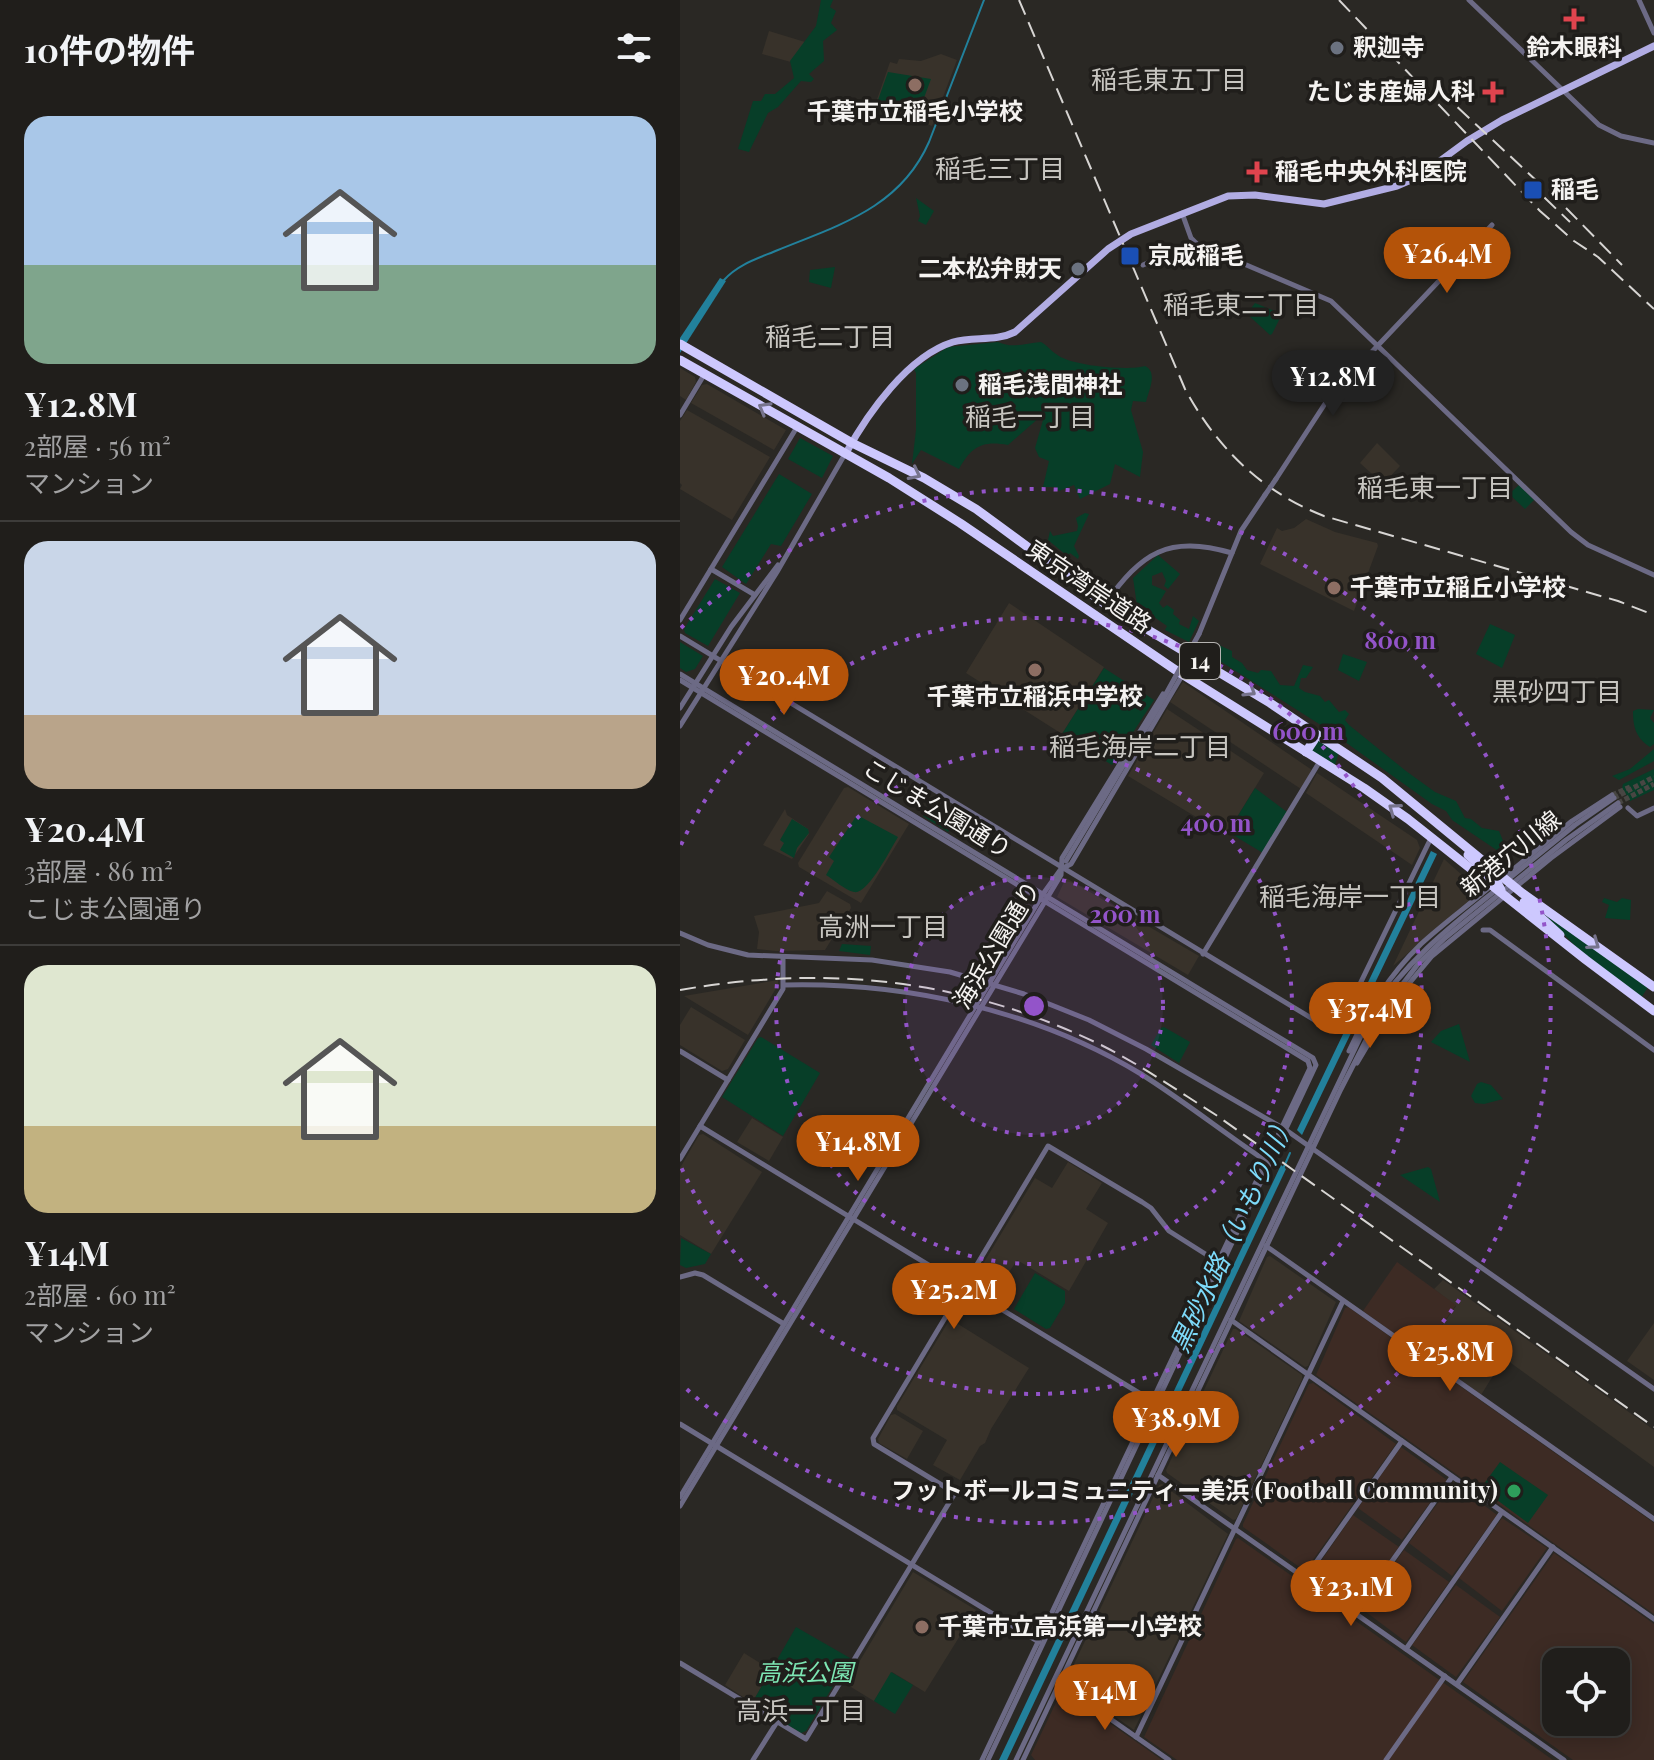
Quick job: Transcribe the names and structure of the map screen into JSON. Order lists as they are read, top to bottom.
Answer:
{
  "streets": {
    "highway": ["東京湾岸道路", "14"],
    "street": ["こじま公園通り", "新港穴川線", "海浜公園通り"]
  },
  "crossings": [
    ["こじま公園通り", "海浜公園通り"]
  ],
  "districts": [
    "稲毛東五丁目",
    "稲毛三丁目",
    "稲毛東二丁目",
    "稲毛二丁目",
    "稲毛一丁目",
    "稲毛東一丁目",
    "黒砂四丁目",
    "稲毛海岸二丁目",
    "稲毛海岸一丁目",
    "高洲一丁目",
    "高浜一丁目"
  ],
  "water": ["黒砂水路（いもり川）"],
  "parks": ["高浜公園"],
  "places": {
    "health": ["鈴木眼科", "たじま産婦人科", "稲毛中央外科医院"],
    "other": [
      "釈迦寺",
      "千葉市立稲毛小学校",
      "二本松弁財天",
      "稲毛浅間神社",
      "千葉市立稲丘小学校",
      "千葉市立稲浜中学校",
      "フットボールコミュニティー美浜 (Football Community)",
      "千葉市立高浜第一小学校"
    ],
    "transit": ["稲毛", "京成稲毛"]
  },
  "page": {
    "heading": "10件の物件",
    "list": [
      {
        "name": "¥12.8M",
        "note": "2部屋 · 56 m² · マンション"
      },
      {
        "name": "¥20.4M",
        "note": "3部屋 · 86 m² · こじま公園通り"
      },
      {
        "name": "¥14M",
        "note": "2部屋 · 60 m² · マンション"
      }
    ],
    "price": [
      "¥26.4M",
      "¥12.8M",
      "¥20.4M",
      "¥37.4M",
      "¥14.8M",
      "¥25.2M",
      "¥25.8M",
      "¥38.9M",
      "¥23.1M",
      "¥14M"
    ]
  },
  "rings": [
    "800 m",
    "600 m",
    "400 m",
    "200 m"
  ]
}
